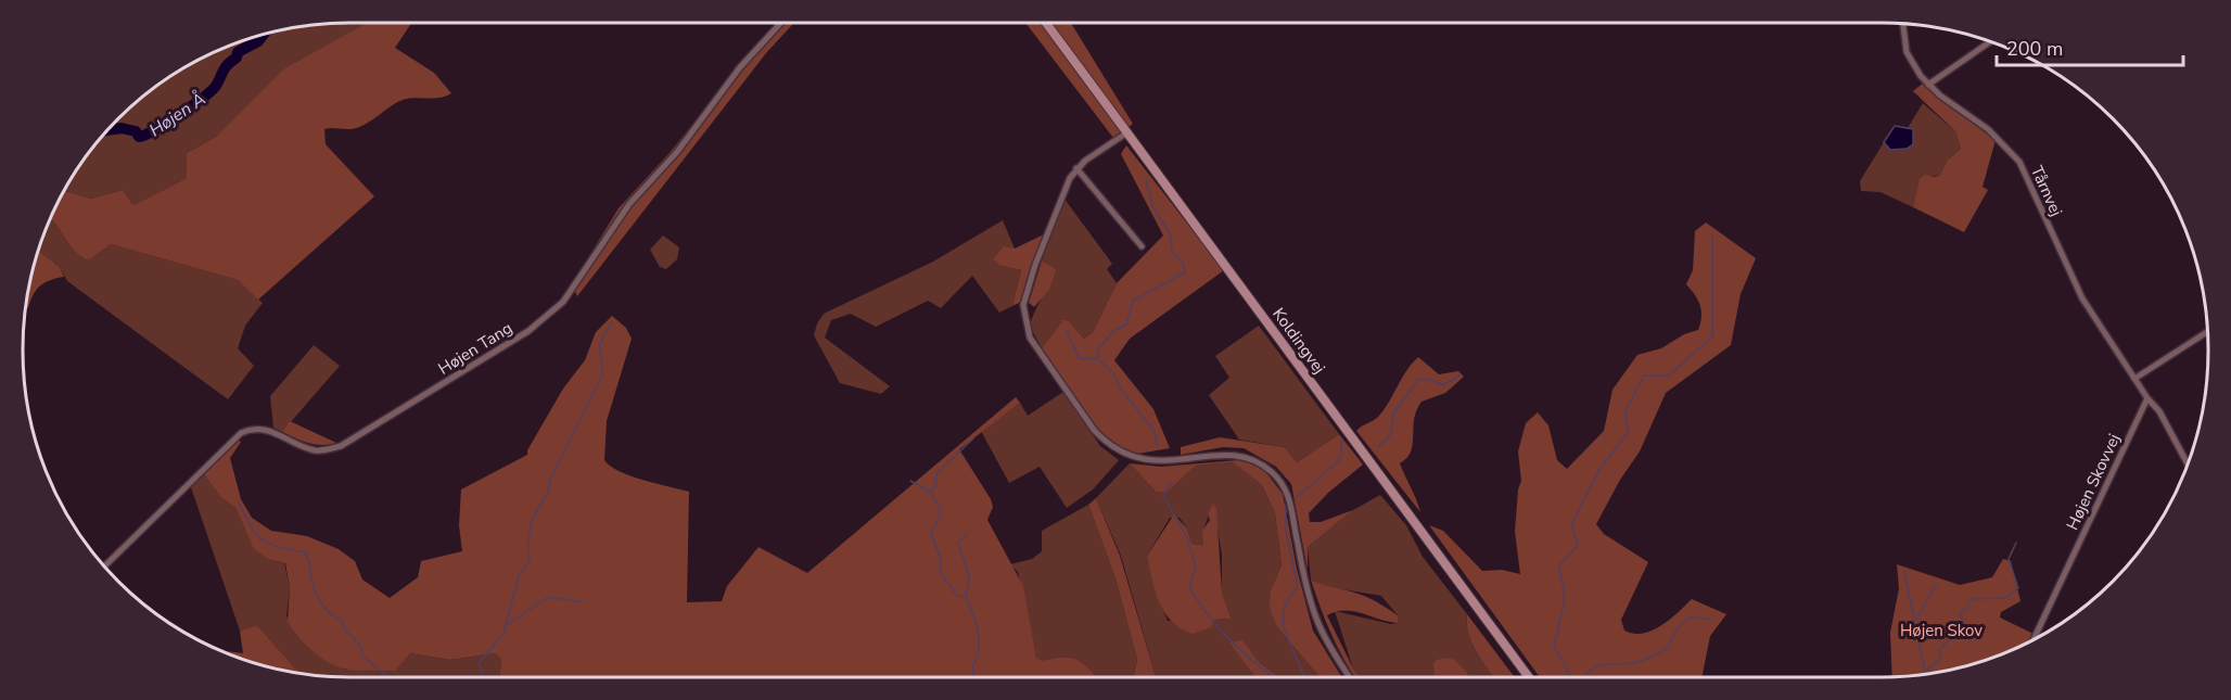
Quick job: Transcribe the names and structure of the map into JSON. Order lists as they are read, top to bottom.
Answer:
{
  "streets": {
    "main road": ["Koldingvej"],
    "street": ["Tårnvej", "Højen Tang", "Højen Skovvej"]
  },
  "crossings": [
    ["Tårnvej", "Højen Skovvej"]
  ],
  "water": ["Højen Å"],
  "parks": ["Højen Skov"],
  "scale_bar": "200 m"
}
